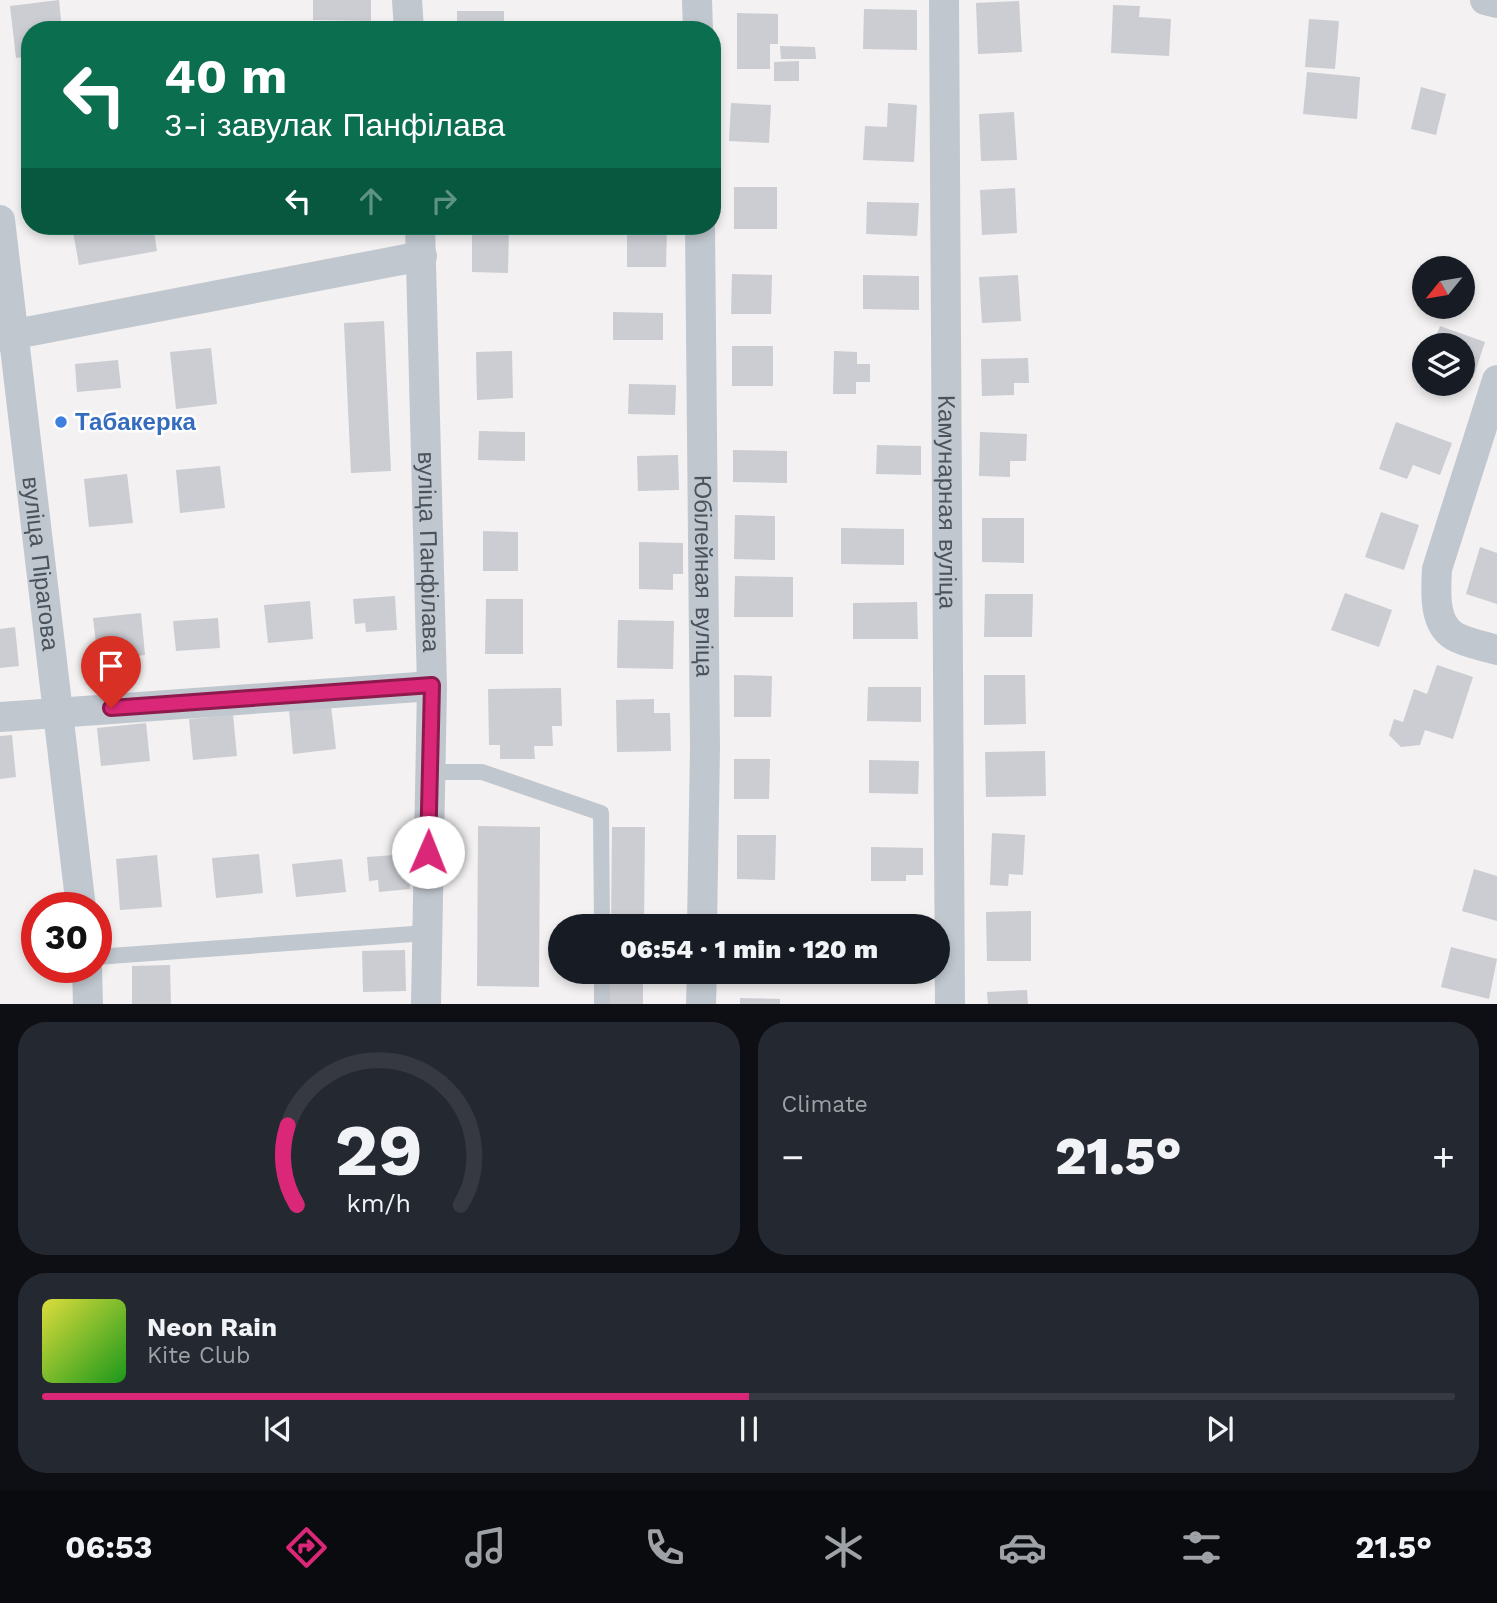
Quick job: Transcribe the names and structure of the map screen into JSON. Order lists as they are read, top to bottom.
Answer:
{
  "streets": {
    "street": [
      "Камунарная вуліца",
      "вуліца Панфілава",
      "вуліца Пірагова",
      "Юбілейная вуліца"
    ]
  },
  "places": ["Табакерка"],
  "north": "bottom left",
  "page": {
    "turn": ["40 m", "3-і завулак Панфілава"],
    "limit": "30",
    "trip": "06:54 · 1 min · 120 m",
    "tile": "Climate",
    "heat": ["−", "21.5°", "+"],
    "song": ["Neon Rain", "Kite Club"],
    "tabs": ["06:53", "21.5°"],
    "gauge": ["29", "km/h"]
  }
}
